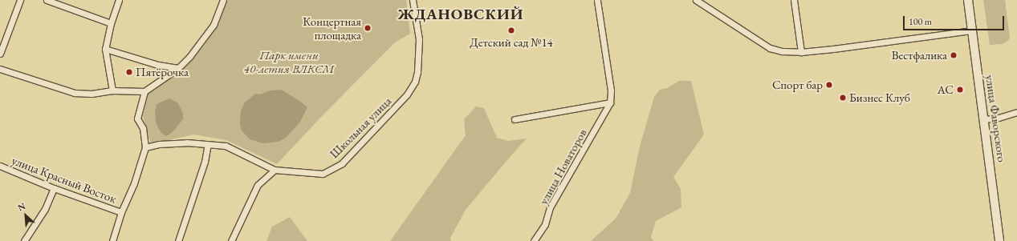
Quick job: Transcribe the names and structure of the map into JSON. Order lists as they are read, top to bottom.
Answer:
{
  "streets": {
    "street": [
      "улица Фаворского",
      "Школьная улица",
      "улица Новаторов",
      "улица Красный Восток"
    ]
  },
  "districts": ["ЖДАНОВСКИЙ"],
  "parks": ["Парк имени 40-летия ВЛКСМ"],
  "places": [
    "Концертная площадка",
    "Детский сад №14",
    "Вестфалика",
    "Пятёрочка",
    "Спорт бар",
    "АС",
    "Бизнес Клуб"
  ],
  "scale_bar": "100 m",
  "north": "top left"
}
